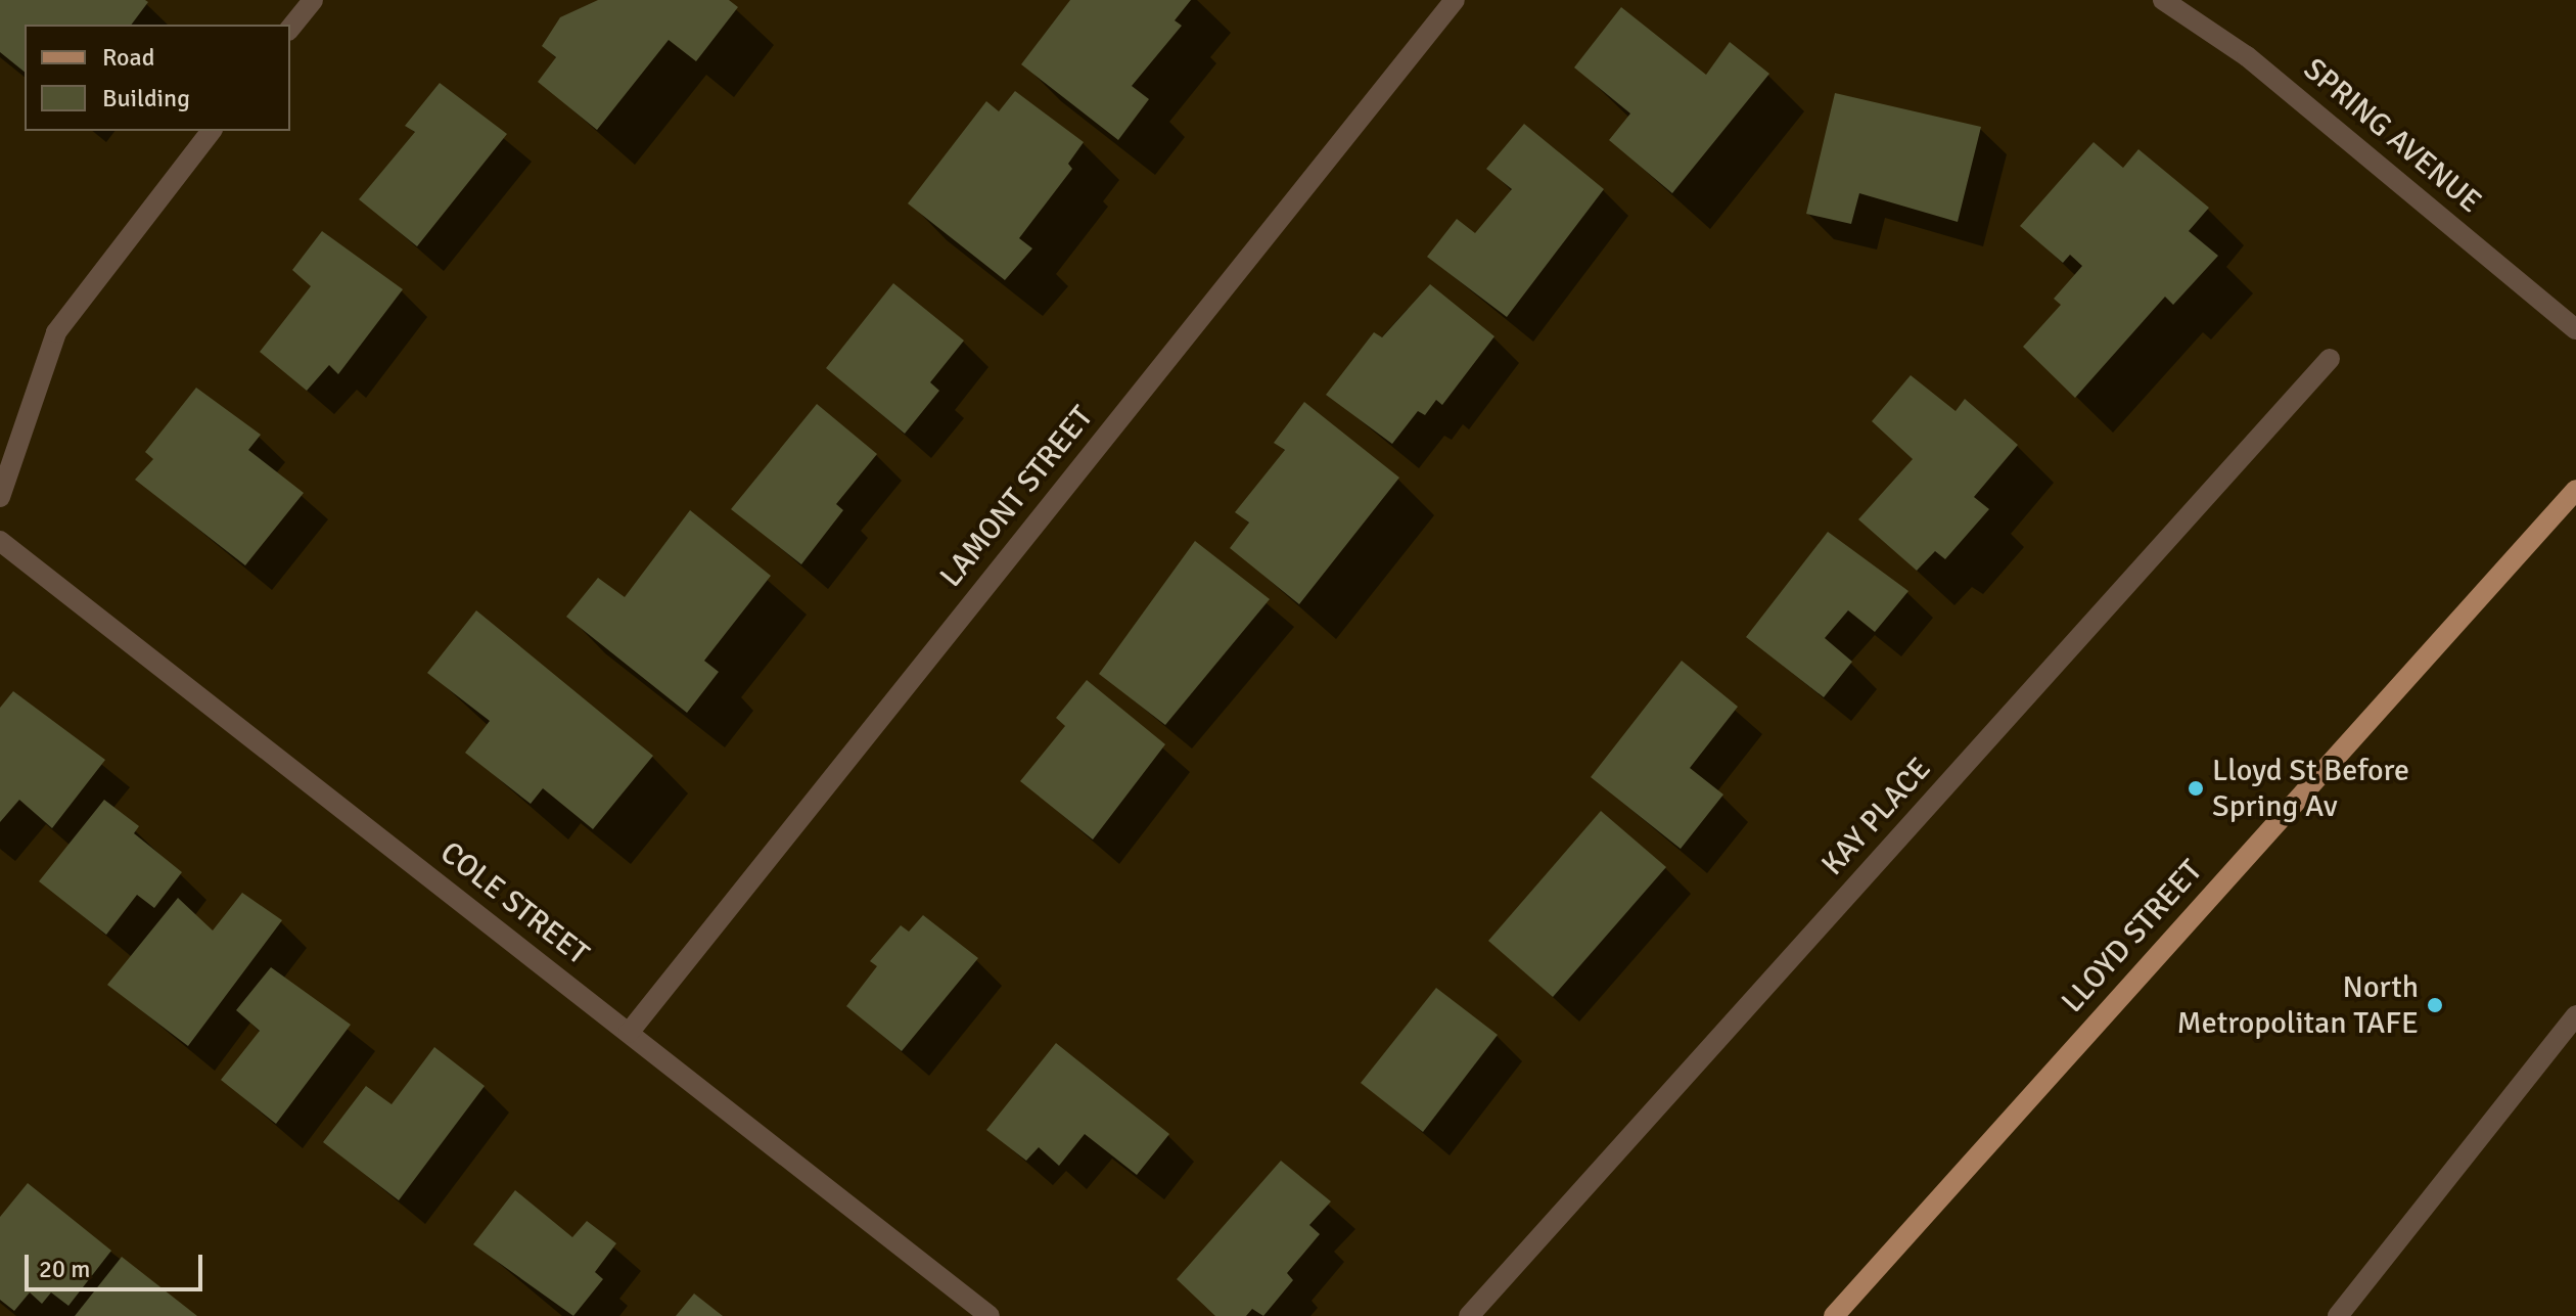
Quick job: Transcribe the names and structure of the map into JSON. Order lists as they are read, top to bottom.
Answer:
{
  "streets": {
    "main road": ["LLOYD STREET"],
    "street": [
      "SPRING AVENUE",
      "LAMONT STREET",
      "KAY PLACE",
      "COLE STREET"
    ]
  },
  "crossings": [
    ["LAMONT STREET", "COLE STREET"]
  ],
  "places": ["Lloyd St Before Spring Av", "North Metropolitan TAFE"],
  "legend": ["Road", "Building"],
  "scale_bar": "20 m"
}
